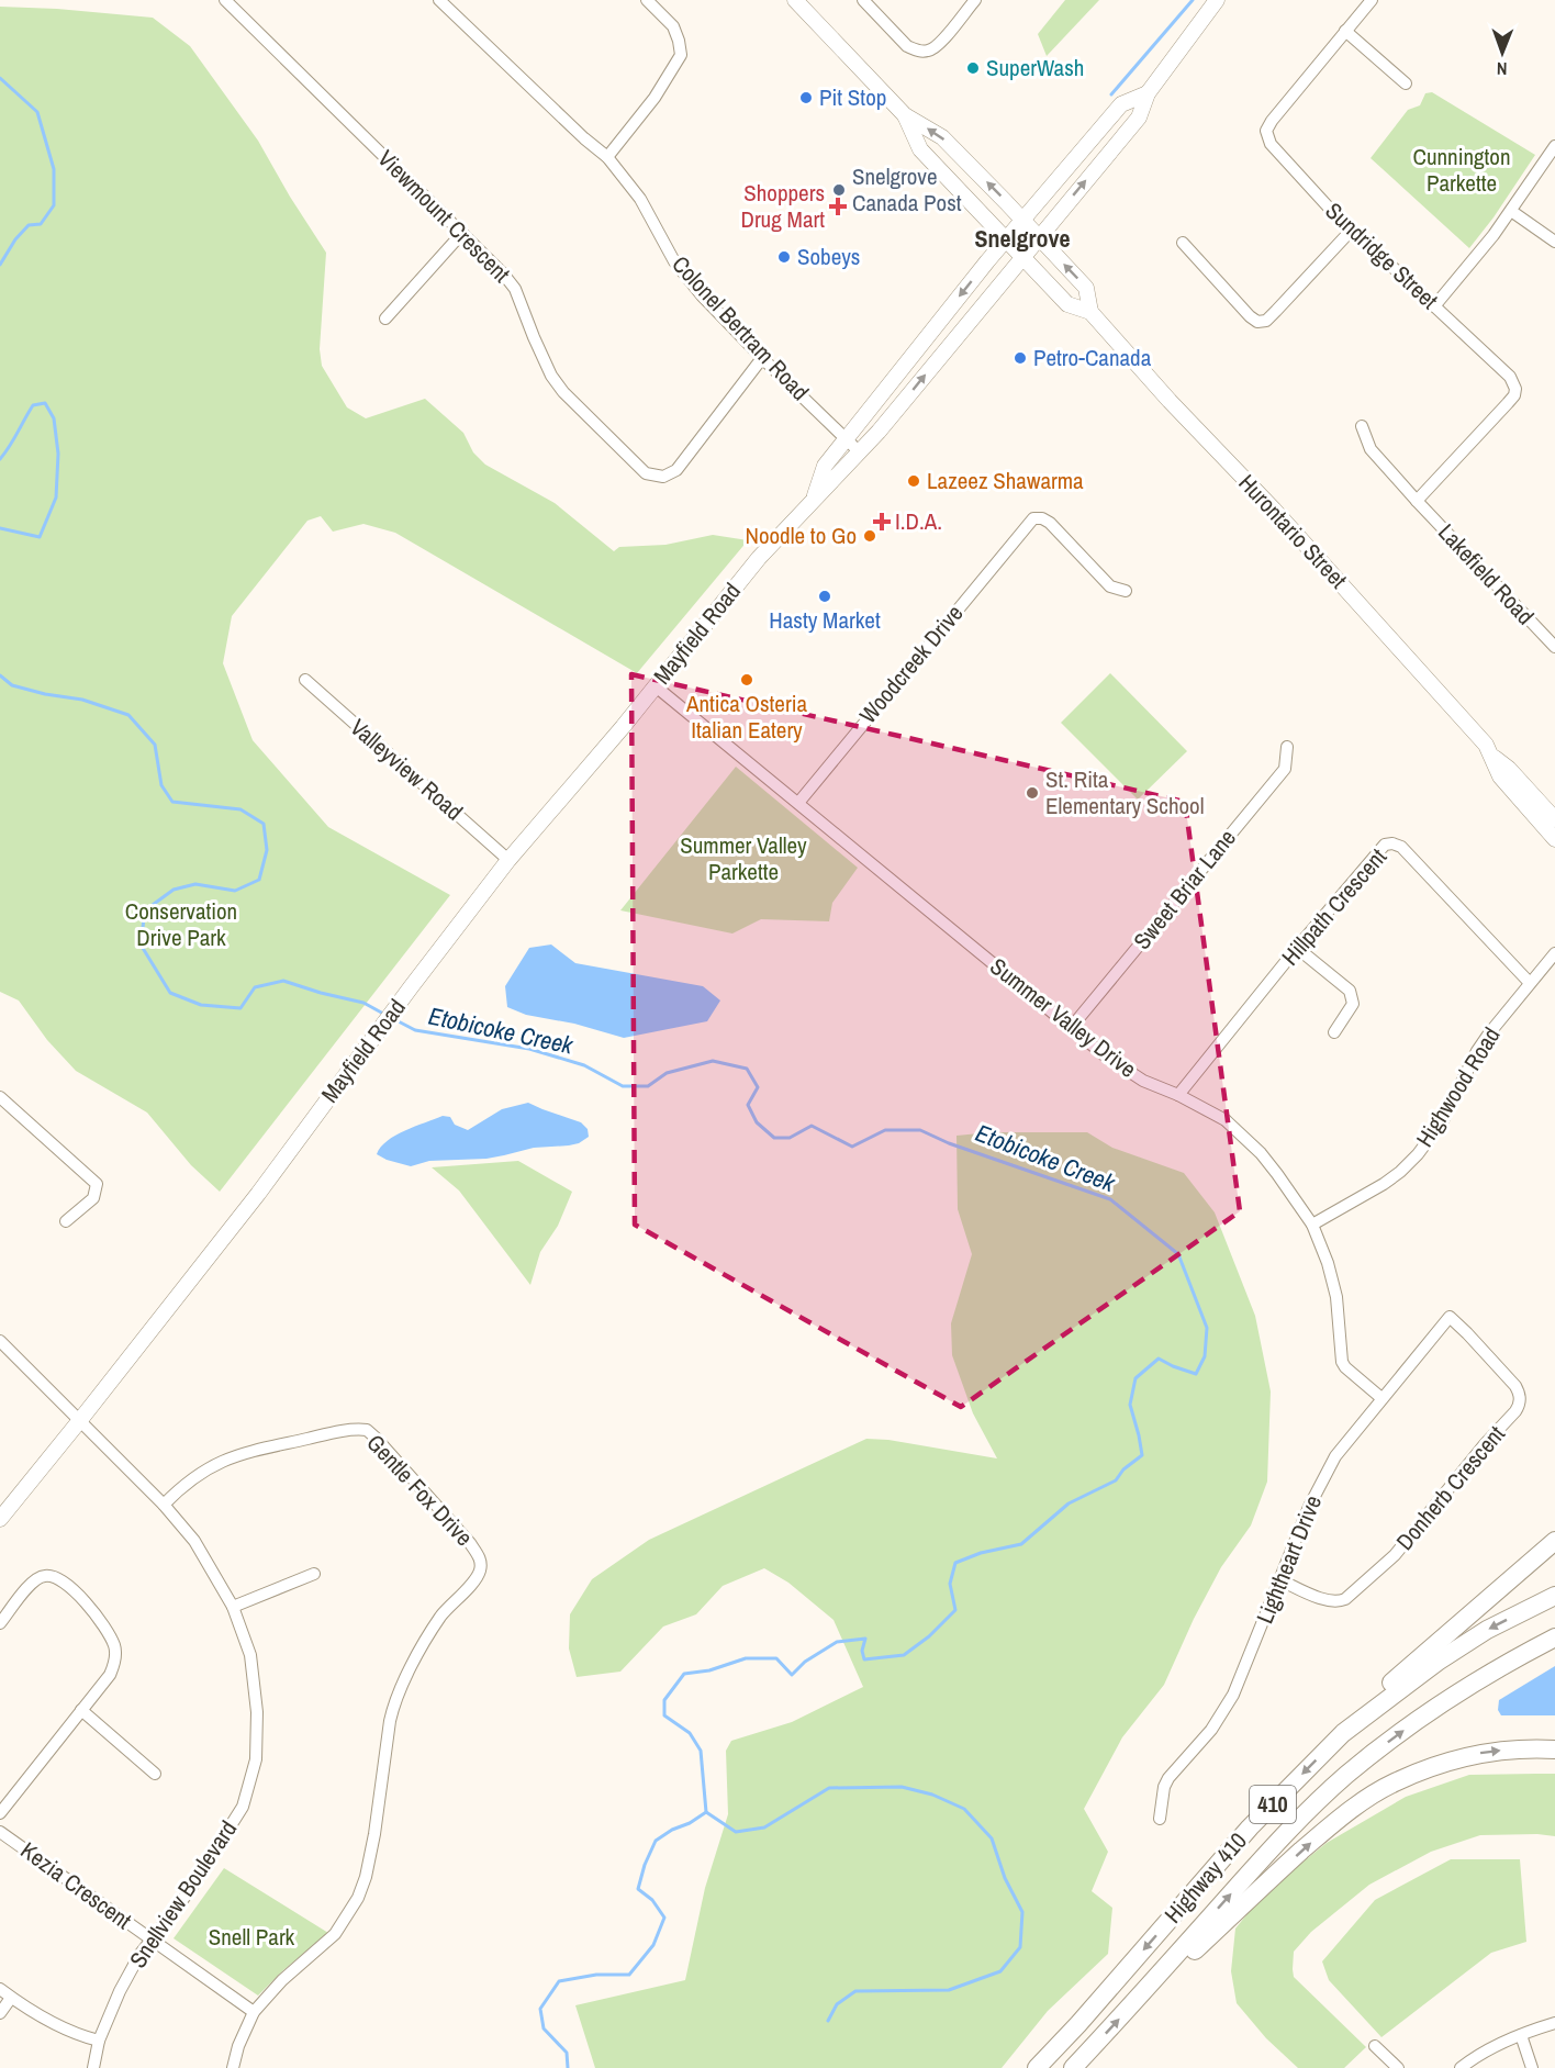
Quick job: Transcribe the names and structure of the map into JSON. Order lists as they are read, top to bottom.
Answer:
{
  "streets": {
    "highway": ["410", "Highway 410"],
    "main road": ["Hurontario Street", "Mayfield Road"],
    "street": [
      "Viewmount Crescent",
      "Sundridge Street",
      "Colonel Bertram Road",
      "Lakefield Road",
      "Woodcreek Drive",
      "Valleyview Road",
      "Sweet Briar Lane",
      "Hillpath Crescent",
      "Summer Valley Drive",
      "Highwood Road",
      "Donherb Crescent",
      "Gentle Fox Drive",
      "Lightheart Drive",
      "Kezia Crescent",
      "Snellview Boulevard"
    ]
  },
  "crossings": [
    ["Viewmount Crescent", "Colonel Bertram Road"],
    ["Sundridge Street", "Lakefield Road"],
    ["Colonel Bertram Road", "Mayfield Road"],
    ["Hurontario Street", "Mayfield Road"],
    ["Mayfield Road", "Valleyview Road"],
    ["Mayfield Road", "Summer Valley Drive"],
    ["Mayfield Road", "Snellview Boulevard"],
    ["Woodcreek Drive", "Summer Valley Drive"],
    ["Sweet Briar Lane", "Summer Valley Drive"],
    ["Hillpath Crescent", "Summer Valley Drive"],
    ["Hillpath Crescent", "Highwood Road"],
    ["Summer Valley Drive", "Highwood Road"],
    ["Summer Valley Drive", "Lightheart Drive"],
    ["Donherb Crescent", "Lightheart Drive"],
    ["Gentle Fox Drive", "Kezia Crescent"],
    ["Gentle Fox Drive", "Snellview Boulevard"],
    ["Kezia Crescent", "Snellview Boulevard"]
  ],
  "districts": ["Snelgrove"],
  "water": ["Etobicoke Creek"],
  "parks": [
    "Cunnington Parkette",
    "Summer Valley Parkette",
    "Conservation Drive Park",
    "Snell Park"
  ],
  "places": {
    "other": [
      "SuperWash",
      "Pit Stop",
      "Snelgrove Canada Post",
      "Sobeys",
      "Petro-Canada",
      "Lazeez Shawarma",
      "Noodle to Go",
      "Hasty Market",
      "Antica Osteria Italian Eatery",
      "St. Rita Elementary School"
    ],
    "health": ["Shoppers Drug Mart", "I.D.A."]
  },
  "north": "bottom"
}
